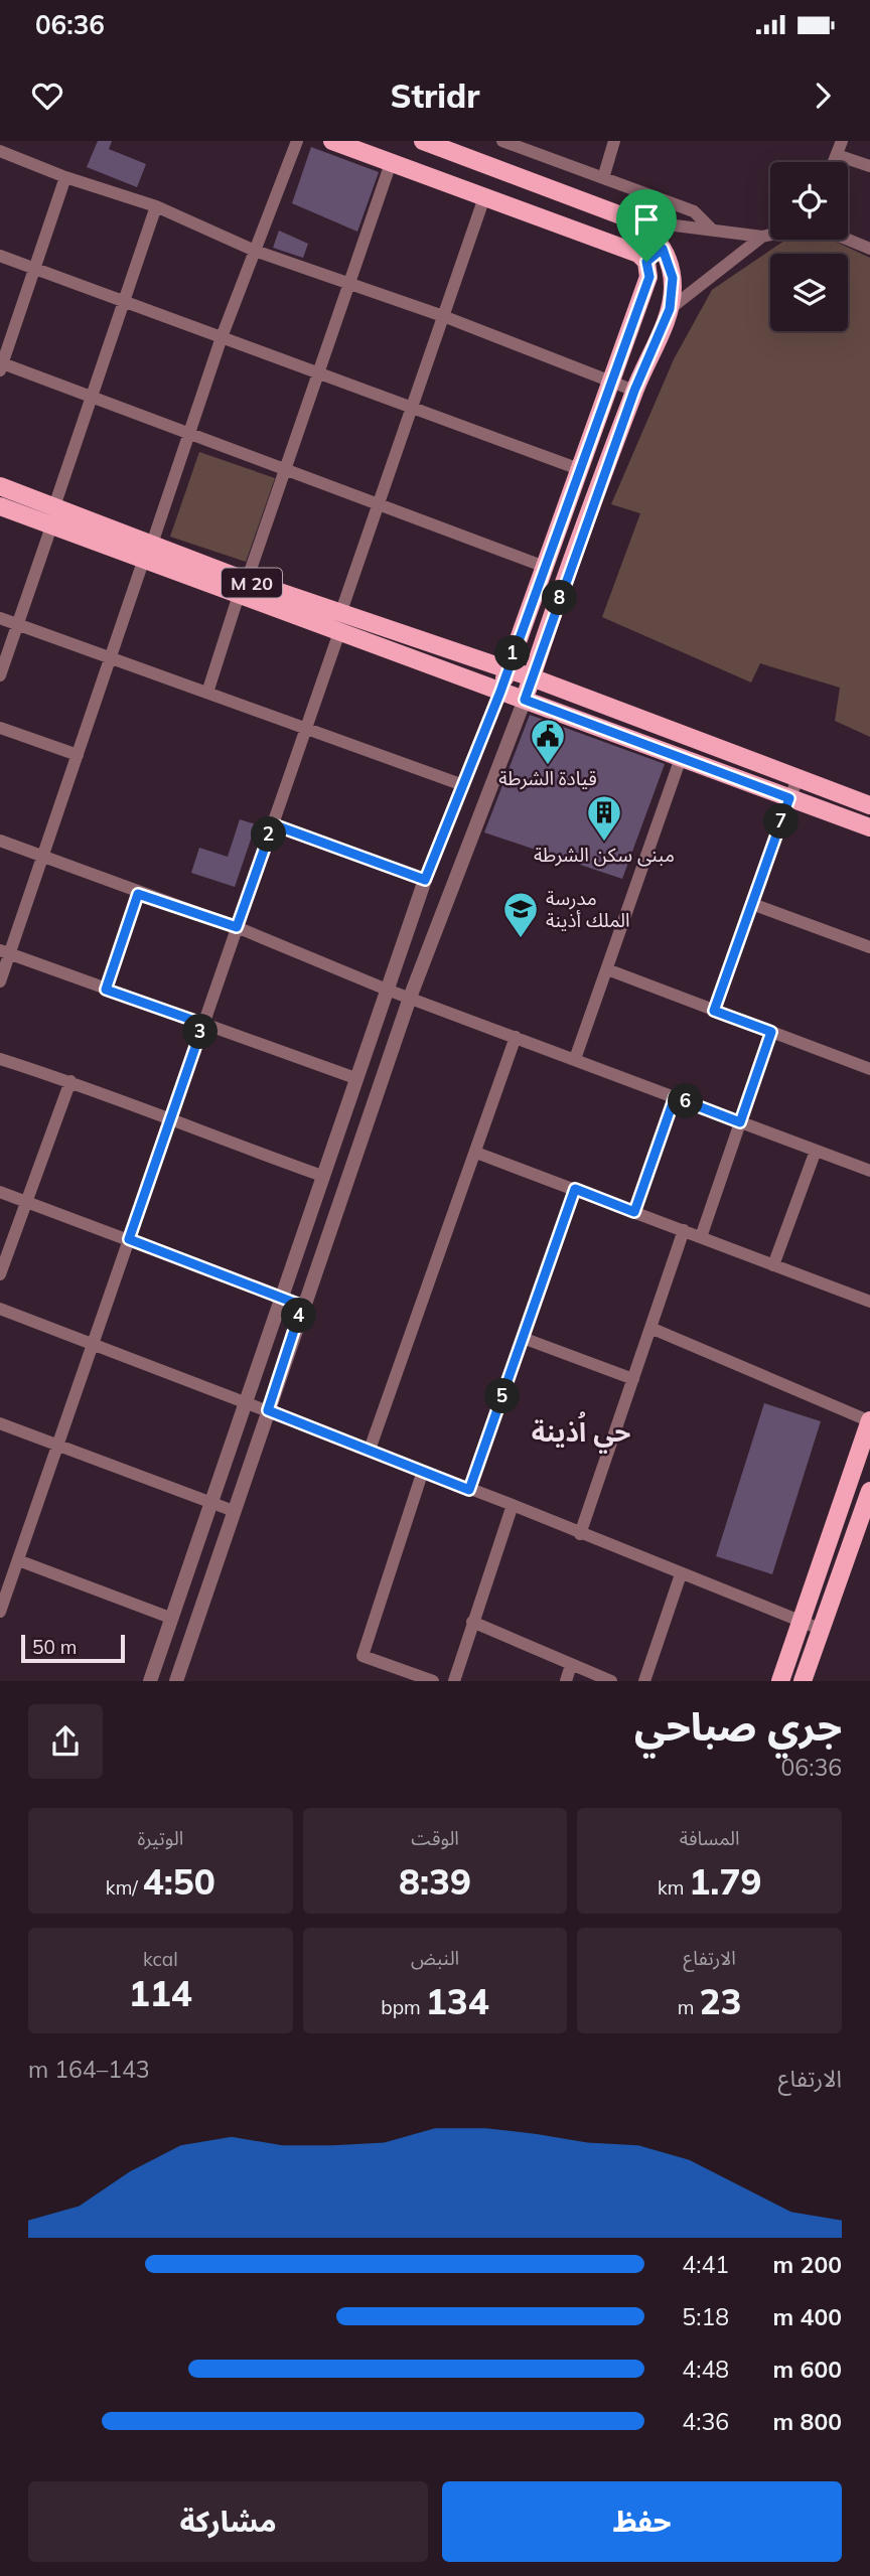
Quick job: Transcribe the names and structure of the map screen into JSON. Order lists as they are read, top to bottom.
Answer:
{
  "streets": {
    "main road": ["M 20"]
  },
  "districts": ["حي اُذينة"],
  "places": {
    "public building": ["قيادة الشرطة"],
    "building": ["مبنى سكن الشرطة"],
    "school or university": ["مدرسة الملك أذينة"]
  },
  "scale_bar": "50 m",
  "page": {
    "status": "06:36",
    "header": "Stridr",
    "pins": [
      "8",
      "1",
      "7",
      "2",
      "3",
      "6",
      "4",
      "5"
    ],
    "scale": "50 m",
    "heading": ["جري صباحي", "06:36"],
    "stats": [
      ["المسافة", "1.79 km"],
      ["الوقت", "8:39"],
      ["الوتيرة", "4:50 /km"],
      ["الارتفاع", "23 m"],
      ["النبض", "134 bpm"],
      ["kcal", "114"]
    ],
    "chart": ["الارتفاع", "143–164 m"],
    "list": [
      {
        "name": "200 m",
        "note": "4:41"
      },
      {
        "name": "400 m",
        "note": "5:18"
      },
      {
        "name": "600 m",
        "note": "4:48"
      },
      {
        "name": "800 m",
        "note": "4:36"
      }
    ],
    "buttons": ["حفظ", "مشاركة"]
  }
}
